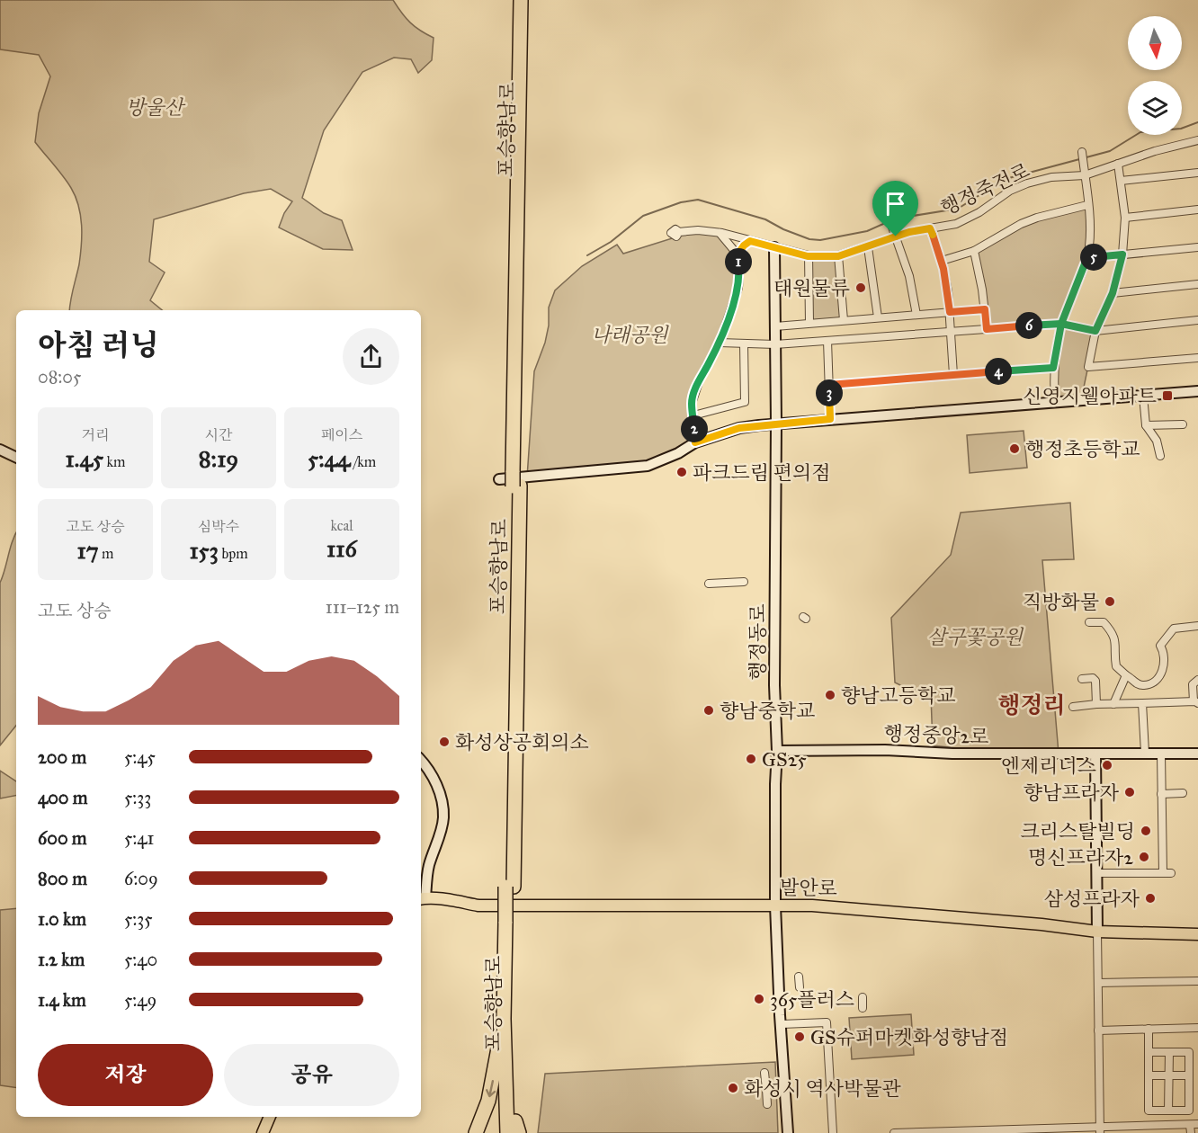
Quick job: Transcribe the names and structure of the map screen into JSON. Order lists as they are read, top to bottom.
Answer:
{
  "streets": {
    "highway": ["포승향남로"],
    "main road": ["발안로"],
    "street": ["행정죽전로", "행정동로", "행정중앙2로"]
  },
  "crossings": [
    ["행정죽전로", "행정동로"],
    ["행정동로", "행정중앙2로"],
    ["행정동로", "발안로"]
  ],
  "districts": ["행정리"],
  "parks": ["방울산", "나래공원", "살구꽃공원"],
  "places": {
    "other": [
      "태원물류",
      "행정초등학교",
      "파크드림 편의점",
      "직방화물",
      "향남고등학교",
      "향남중학교",
      "화성상공회의소",
      "GS25",
      "엔제리너스",
      "향남프라자",
      "크리스탈빌딩",
      "명신프라자2",
      "삼성프라자",
      "365플러스",
      "GS슈퍼마켓화성향남점",
      "화성시 역사박물관"
    ],
    "transit": ["신영지웰아파트"]
  },
  "north": "bottom",
  "page": {
    "pins": [
      "5",
      "1",
      "6",
      "4",
      "3",
      "2"
    ],
    "heading": ["아침 러닝", "08:05"],
    "stats": [
      ["거리", "1.45 km"],
      ["시간", "8:19"],
      ["페이스", "5:44 /km"],
      ["고도 상승", "17 m"],
      ["심박수", "153 bpm"],
      ["kcal", "116"]
    ],
    "chart": ["고도 상승", "111–125 m"],
    "list": [
      {
        "name": "200 m",
        "note": "5:45"
      },
      {
        "name": "400 m",
        "note": "5:33"
      },
      {
        "name": "600 m",
        "note": "5:41"
      },
      {
        "name": "800 m",
        "note": "6:09"
      },
      {
        "name": "1.0 km",
        "note": "5:35"
      },
      {
        "name": "1.2 km",
        "note": "5:40"
      },
      {
        "name": "1.4 km",
        "note": "5:49"
      }
    ],
    "buttons": ["저장", "공유"]
  }
}
